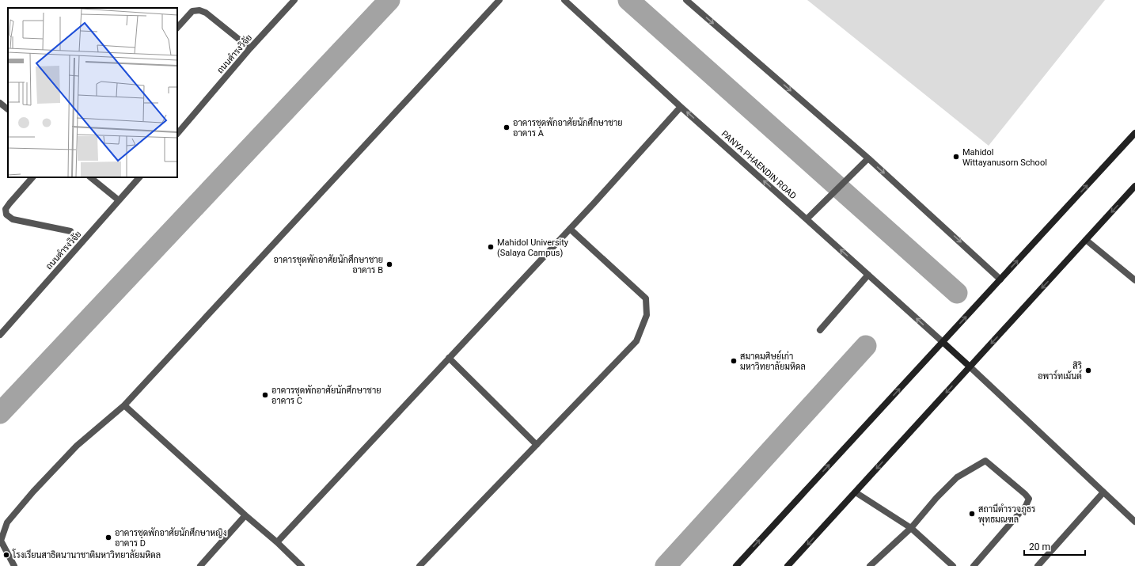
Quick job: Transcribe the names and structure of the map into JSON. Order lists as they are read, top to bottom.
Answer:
{
  "streets": {
    "street": ["ถนนดำรงวิจัย", "PANYA PHAENDIN ROAD"]
  },
  "one_way": ["PANYA PHAENDIN ROAD"],
  "places": [
    "อาคารชุดพักอาศัยนักศึกษาชาย อาคาร A",
    "Mahidol Wittayanusorn School",
    "Mahidol University (Salaya Campus)",
    "อาคารชุดพักอาศัยนักศึกษาชาย อาคาร B",
    "สมาคมศิษย์เก่า มหาวิทยาลัยมหิดล",
    "สิริ อพาร์ทเม้นต์",
    "อาคารชุดพักอาศัยนักศึกษาชาย อาคาร C",
    "สถานีตำรวจภูธร พุทธมณฑล",
    "อาคารชุดพักอาศัยนักศึกษาหญิง อาคาร D",
    "โรงเรียนสาธิตนานาชาติมหาวิทยาลัยมหิดล"
  ],
  "scale_bar": "20 m"
}
